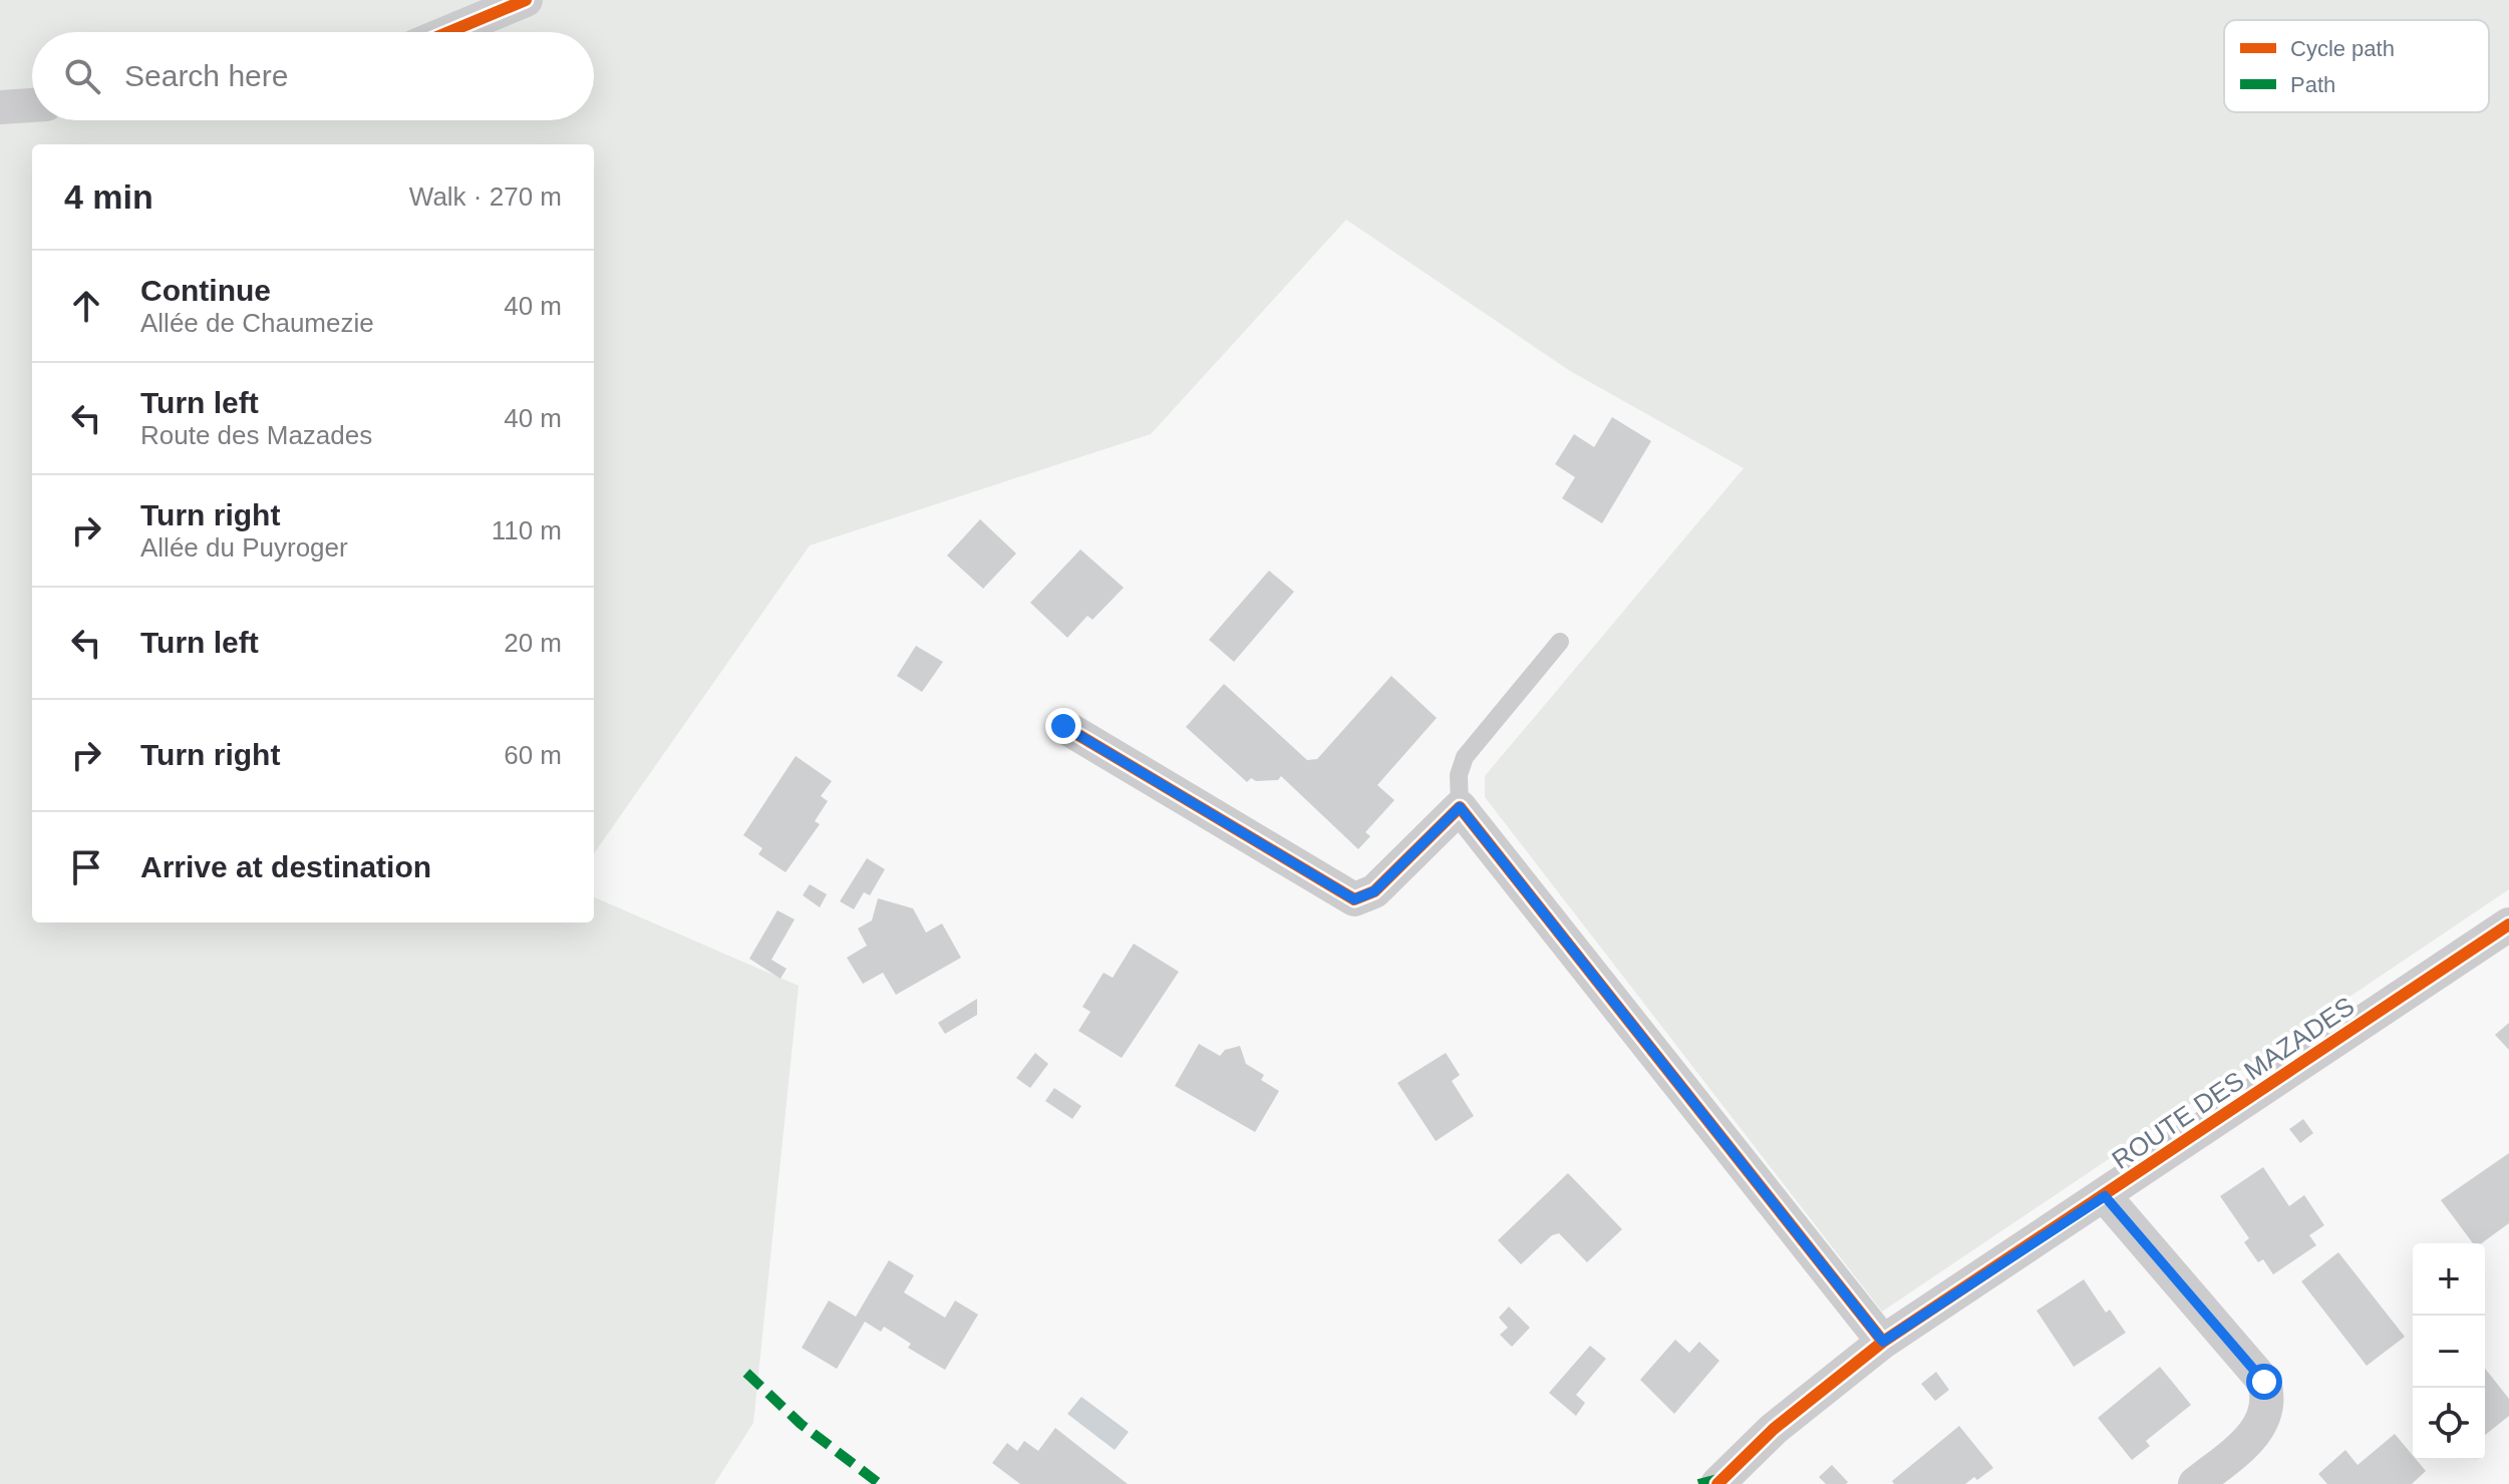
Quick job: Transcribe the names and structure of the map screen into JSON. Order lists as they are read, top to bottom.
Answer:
{
  "streets": {
    "street": ["ROUTE DES MAZADES"]
  },
  "legend": ["Cycle path", "Path"],
  "page": {
    "search": "Search here",
    "heading": ["4 min", "Walk · 270 m"],
    "list": [
      ["Continue", "Allée de Chaumezie", "40 m"],
      ["Turn left", "Route des Mazades", "40 m"],
      ["Turn right", "Allée du Puyroger", "110 m"],
      ["Turn left", "20 m"],
      ["Turn right", "60 m"],
      "Arrive at destination"
    ],
    "map_buttons": ["+", "−"]
  }
}
